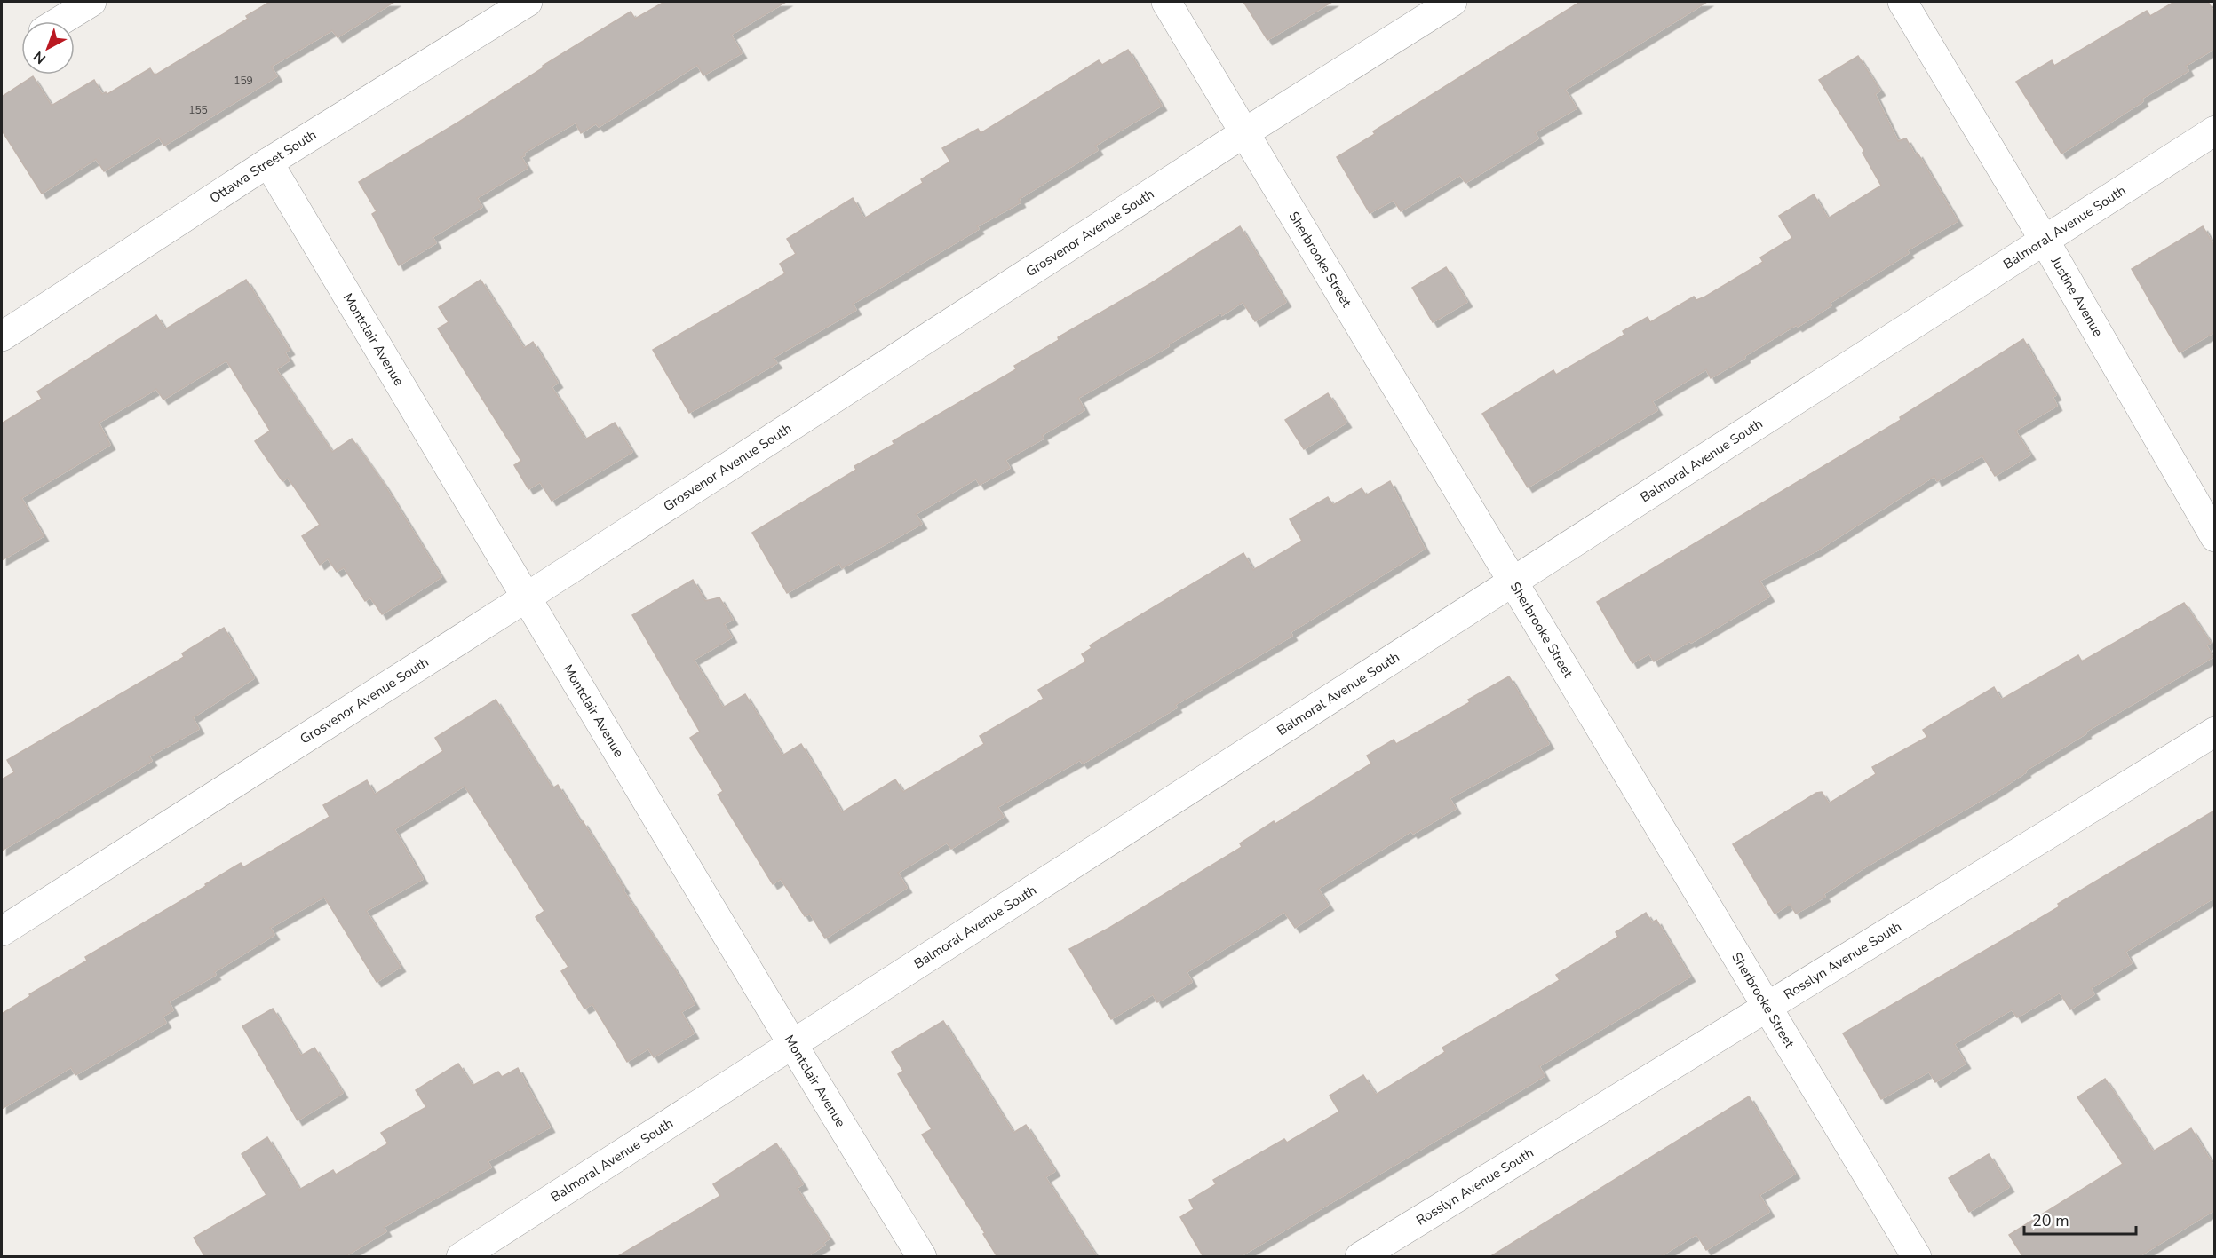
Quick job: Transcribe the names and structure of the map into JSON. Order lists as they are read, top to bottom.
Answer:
{
  "streets": {
    "street": [
      "Ottawa Street South",
      "Balmoral Avenue South",
      "Grosvenor Avenue South",
      "Sherbrooke Street",
      "Justine Avenue",
      "Montclair Avenue",
      "Rosslyn Avenue South"
    ]
  },
  "crossings": [
    ["Ottawa Street South", "Montclair Avenue"],
    ["Balmoral Avenue South", "Sherbrooke Street"],
    ["Balmoral Avenue South", "Justine Avenue"],
    ["Balmoral Avenue South", "Montclair Avenue"],
    ["Grosvenor Avenue South", "Sherbrooke Street"],
    ["Grosvenor Avenue South", "Montclair Avenue"],
    ["Sherbrooke Street", "Rosslyn Avenue South"]
  ],
  "house_numbers": ["159", "155"],
  "scale_bar": "20 m",
  "north": "bottom left"
}
